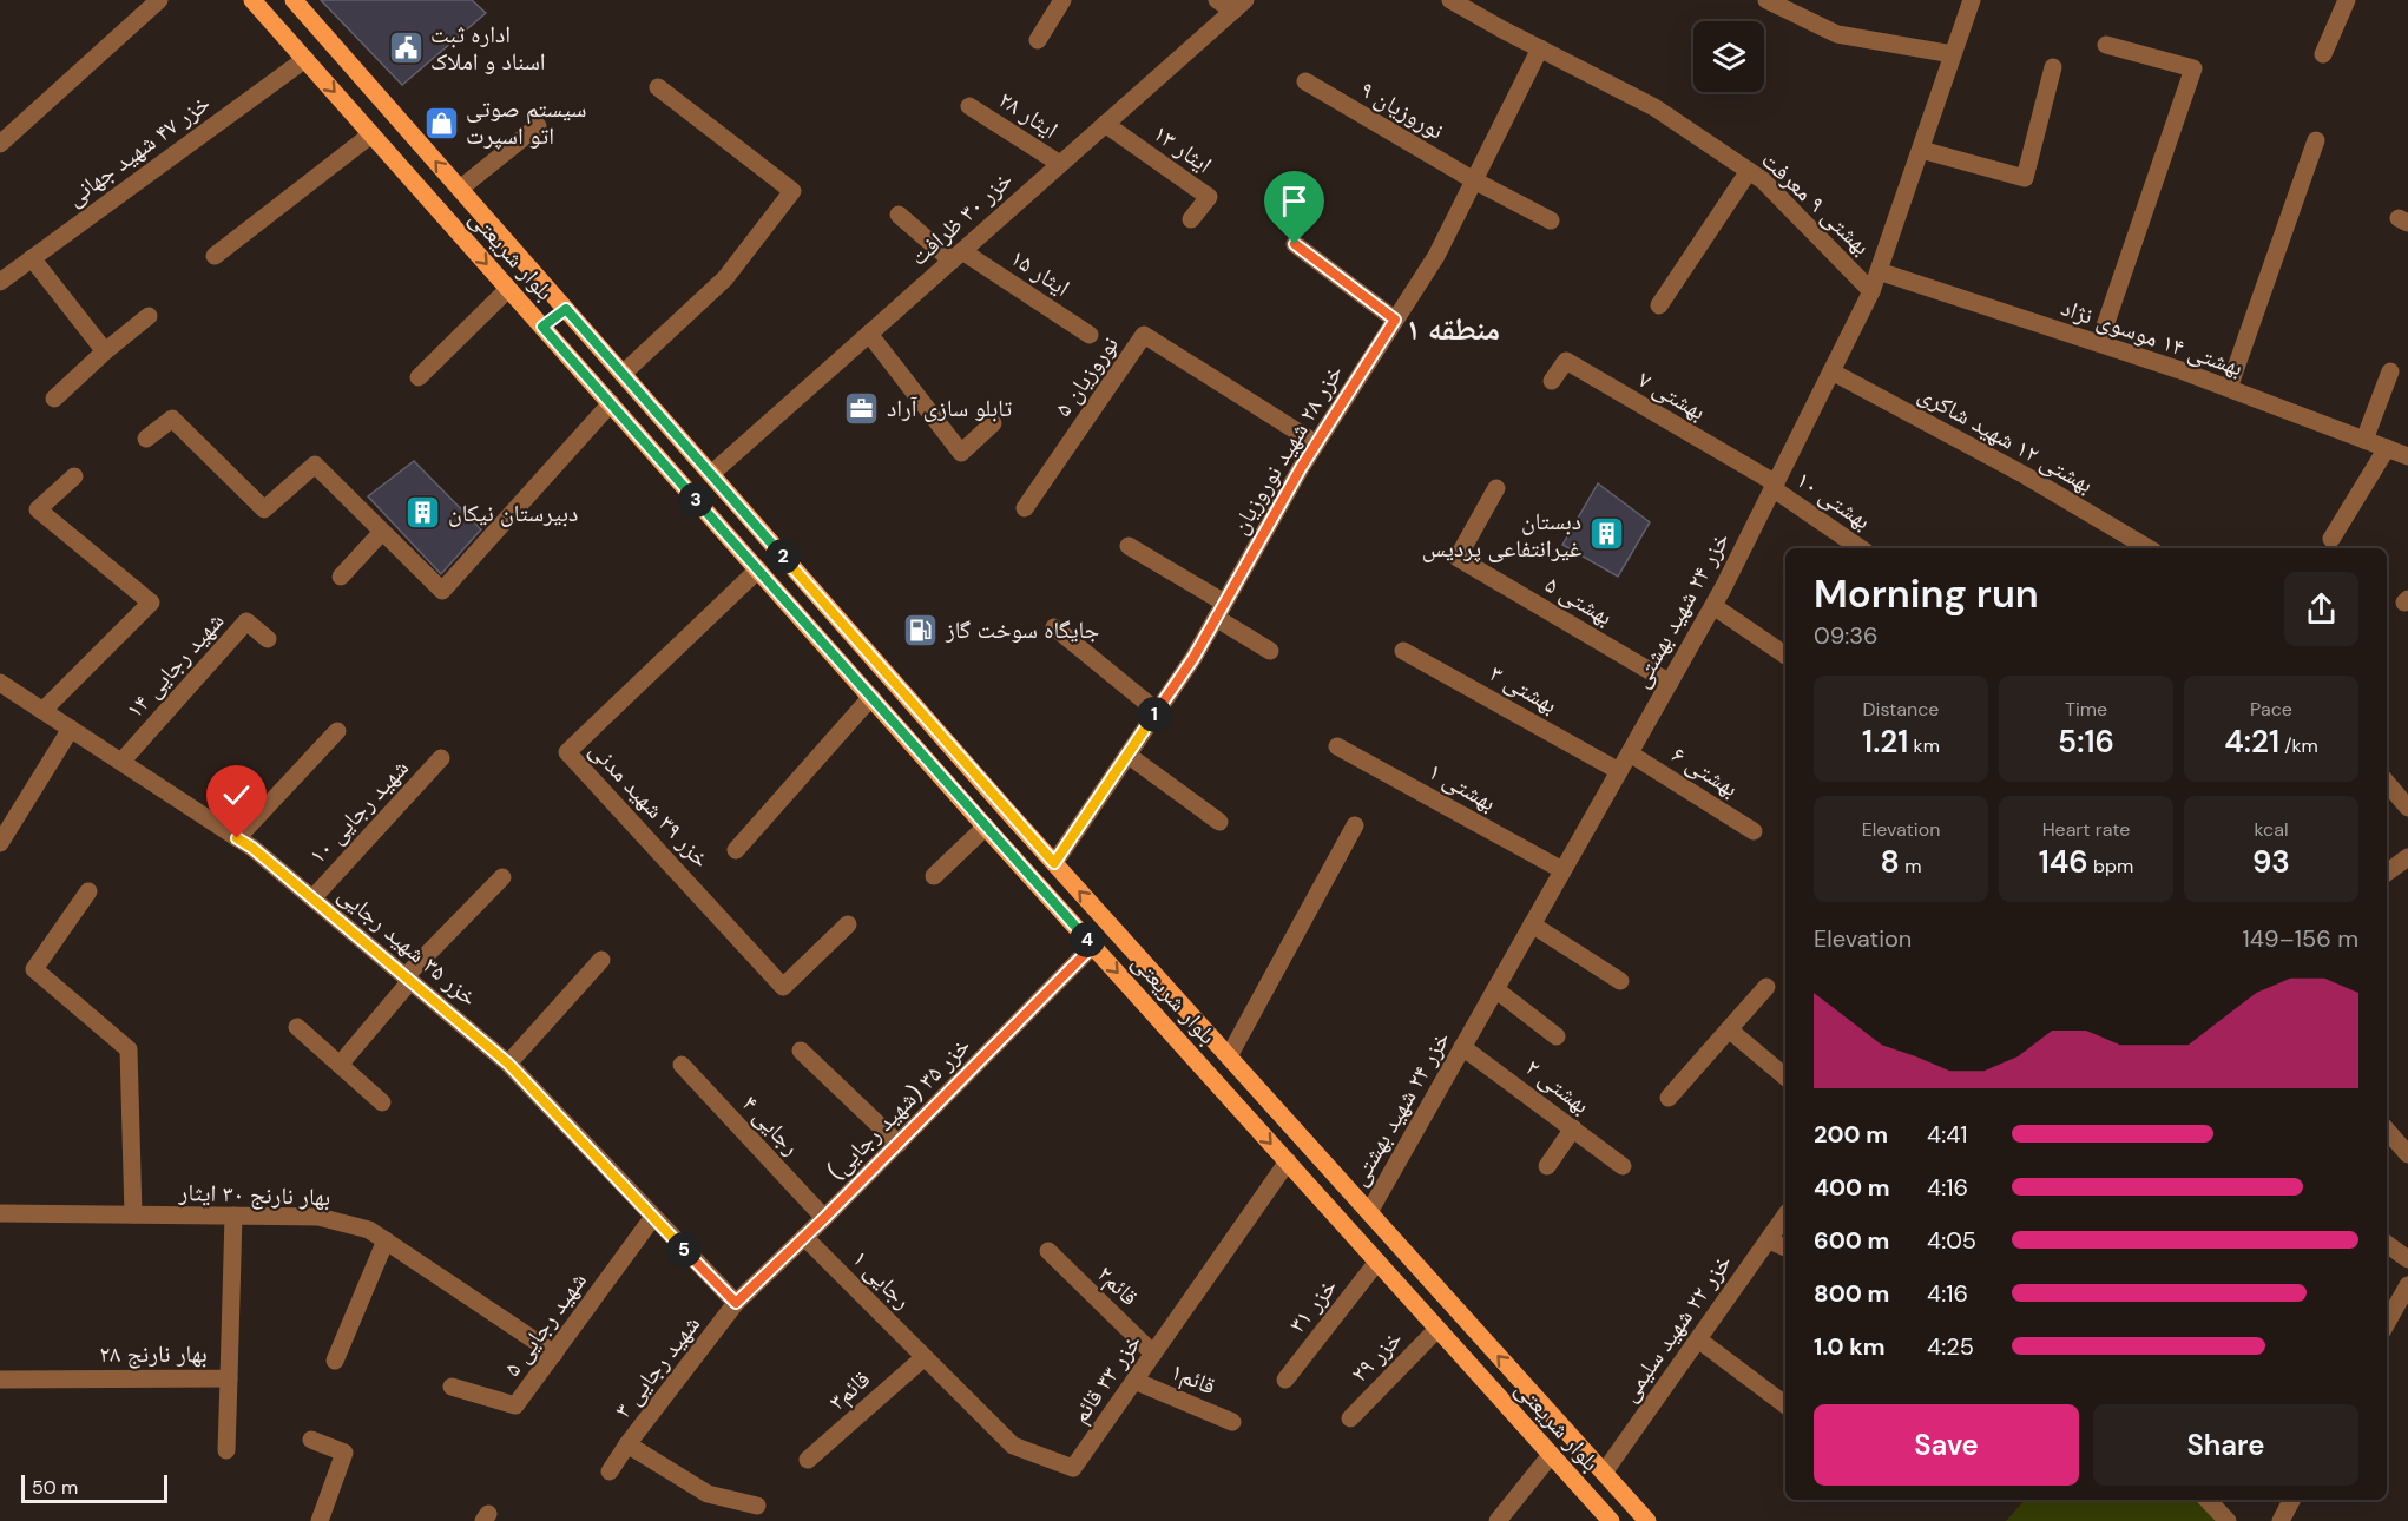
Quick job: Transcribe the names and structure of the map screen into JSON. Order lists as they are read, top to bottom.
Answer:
{
  "streets": {
    "main road": ["بلوار شریعتی"],
    "street": [
      "نوروزیان ۹",
      "ایثار ۲۸",
      "ایثار ۱۳",
      "خزر ۴۷ شهید جهانی",
      "بهشتی ۹ معرفت",
      "خزر ۳۰ ظرافت",
      "ایثار ۱۵",
      "بهشتی ۱۴ موسوی نژاد",
      "نوروزیان ۵",
      "بهشتی ۷",
      "بهشتی ۱۲ شهید شاکری",
      "خزر ۲۸ شهید نوروزیان",
      "بهشتی ۱۰",
      "بهشتی ۵",
      "خزر ۲۴ شهید بهشتی",
      "شهید رجایی ۱۴",
      "بهشتی ۳",
      "بهشتی ۶",
      "بهشتی ۱",
      "خزر ۳۹ شهید مدنی",
      "شهید رجایی ۱۰",
      "خزر ۳۵ شهید رجایی",
      "بهشتی ۲",
      "خزر ۳۵ (شهید رجایی)",
      "رجایی ۴",
      "بهار نارنج ۳۰ ایثار",
      "رجایی ۱",
      "قائم۲",
      "خزر ۳۱",
      "شهید رجایی ۵",
      "خزر ۲۲ شهید سلیمی",
      "بهار نارنج ۲۸",
      "خزر ۲۹",
      "شهید رجایی ۳",
      "خزر ۳۳ قائم",
      "قائم۱",
      "قائم۳"
    ]
  },
  "crossings": [
    ["نوروزیان ۹", "خزر ۲۸ شهید نوروزیان"],
    ["ایثار ۲۸", "خزر ۳۰ ظرافت"],
    ["ایثار ۱۳", "خزر ۳۰ ظرافت"],
    ["خزر ۴۷ شهید جهانی", "بلوار شریعتی"],
    ["بهشتی ۹ معرفت", "خزر ۲۸ شهید نوروزیان"],
    ["بهشتی ۹ معرفت", "خزر ۲۴ شهید بهشتی"],
    ["خزر ۳۰ ظرافت", "بلوار شریعتی"],
    ["خزر ۳۰ ظرافت", "ایثار ۱۵"],
    ["بلوار شریعتی", "خزر ۲۸ شهید نوروزیان"],
    ["بلوار شریعتی", "خزر ۲۴ شهید بهشتی"],
    ["بلوار شریعتی", "خزر ۳۹ شهید مدنی"],
    ["بلوار شریعتی", "خزر ۳۵ (شهید رجایی)"],
    ["بلوار شریعتی", "خزر ۳۱"],
    ["بلوار شریعتی", "خزر ۲۲ شهید سلیمی"],
    ["بلوار شریعتی", "خزر ۲۹"],
    ["بلوار شریعتی", "خزر ۳۳ قائم"],
    ["بهشتی ۱۴ موسوی نژاد", "خزر ۲۴ شهید بهشتی"],
    ["نوروزیان ۵", "خزر ۲۸ شهید نوروزیان"],
    ["بهشتی ۷", "بهشتی ۱۰"],
    ["بهشتی ۷", "خزر ۲۴ شهید بهشتی"],
    ["بهشتی ۱۲ شهید شاکری", "خزر ۲۴ شهید بهشتی"],
    ["بهشتی ۱۰", "خزر ۲۴ شهید بهشتی"],
    ["بهشتی ۵", "خزر ۲۴ شهید بهشتی"],
    ["خزر ۲۴ شهید بهشتی", "بهشتی ۳"],
    ["خزر ۲۴ شهید بهشتی", "بهشتی ۶"],
    ["خزر ۲۴ شهید بهشتی", "بهشتی ۱"],
    ["خزر ۲۴ شهید بهشتی", "بهشتی ۲"],
    ["شهید رجایی ۱۴", "خزر ۳۵ شهید رجایی"],
    ["شهید رجایی ۱۰", "خزر ۳۵ شهید رجایی"],
    ["خزر ۳۵ شهید رجایی", "خزر ۳۵ (شهید رجایی)"],
    ["خزر ۳۵ شهید رجایی", "شهید رجایی ۵"],
    ["خزر ۳۵ شهید رجایی", "شهید رجایی ۳"],
    ["خزر ۳۵ (شهید رجایی)", "رجایی ۴"],
    ["خزر ۳۵ (شهید رجایی)", "رجایی ۱"],
    ["خزر ۳۵ (شهید رجایی)", "شهید رجایی ۳"],
    ["بهار نارنج ۳۰ ایثار", "شهید رجایی ۵"],
    ["بهار نارنج ۳۰ ایثار", "بهار نارنج ۲۸"],
    ["رجایی ۱", "خزر ۳۳ قائم"],
    ["رجایی ۱", "قائم۳"],
    ["قائم۲", "خزر ۳۳ قائم"],
    ["خزر ۳۳ قائم", "قائم۱"],
    ["خزر ۳۳ قائم", "قائم۳"]
  ],
  "districts": ["منطقه ۱"],
  "places": {
    "public building": ["اداره ثبت اسناد و املاک"],
    "shop": ["سیستم صوتی اتو اسپرت"],
    "office": ["تابلو سازی آراد"],
    "building": ["دبیرستان نیکان", "دبستان غیرانتفاعی پردیس"],
    "fuel station": ["جایگاه سوخت گاز"]
  },
  "scale_bar": "50 m",
  "page": {
    "pins": [
      "3",
      "2",
      "1",
      "4",
      "5"
    ],
    "heading": ["Morning run", "09:36"],
    "stats": [
      ["Distance", "1.21 km"],
      ["Time", "5:16"],
      ["Pace", "4:21 /km"],
      ["Elevation", "8 m"],
      ["Heart rate", "146 bpm"],
      ["kcal", "93"]
    ],
    "chart": ["Elevation", "149–156 m"],
    "list": [
      {
        "name": "200 m",
        "note": "4:41"
      },
      {
        "name": "400 m",
        "note": "4:16"
      },
      {
        "name": "600 m",
        "note": "4:05"
      },
      {
        "name": "800 m",
        "note": "4:16"
      },
      {
        "name": "1.0 km",
        "note": "4:25"
      }
    ],
    "buttons": ["Save", "Share"],
    "scale": "50 m"
  }
}
